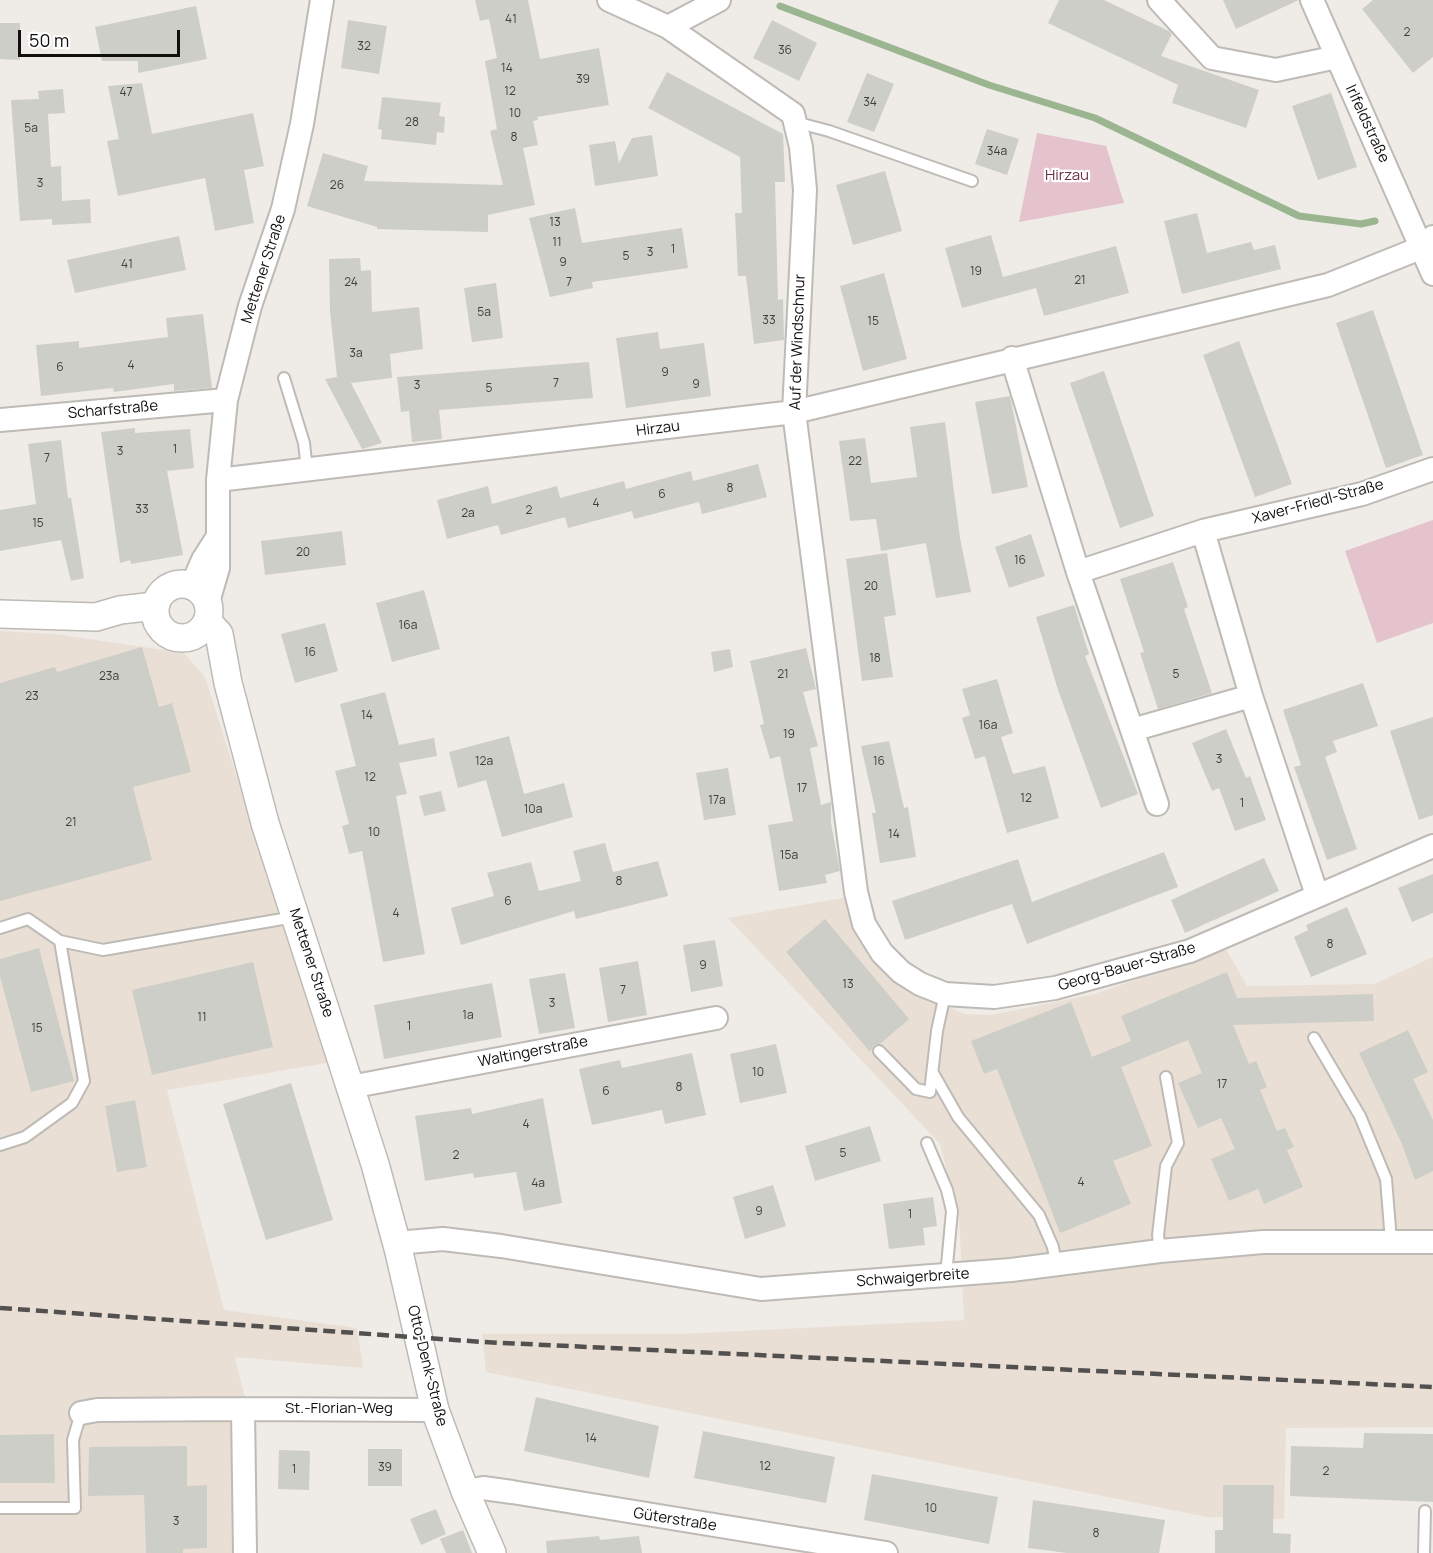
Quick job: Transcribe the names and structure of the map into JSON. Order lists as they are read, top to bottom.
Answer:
{
  "streets": {
    "street": [
      "Irlfeldstraße",
      "Mettener Straße",
      "Auf der Windschnur",
      "Scharfstraße",
      "Hirzau",
      "Xaver-Friedl-Straße",
      "Georg-Bauer-Straße",
      "Waltingerstraße",
      "Schwaigerbreite",
      "Otto-Denk-Straße",
      "St.-Florian-Weg",
      "Güterstraße"
    ]
  },
  "crossings": [
    ["Irlfeldstraße", "Hirzau"],
    ["Mettener Straße", "Scharfstraße"],
    ["Mettener Straße", "Hirzau"],
    ["Mettener Straße", "Waltingerstraße"],
    ["Mettener Straße", "Schwaigerbreite"],
    ["Mettener Straße", "Otto-Denk-Straße"],
    ["Auf der Windschnur", "Hirzau"],
    ["Auf der Windschnur", "Georg-Bauer-Straße"],
    ["Schwaigerbreite", "Otto-Denk-Straße"],
    ["Otto-Denk-Straße", "St.-Florian-Weg"],
    ["Otto-Denk-Straße", "Güterstraße"]
  ],
  "parks": ["Hirzau"],
  "house_numbers": [
    "41",
    "2",
    "32",
    "36",
    "14",
    "39",
    "12",
    "47",
    "34",
    "10",
    "28",
    "5a",
    "8",
    "34a",
    "3",
    "26",
    "13",
    "11",
    "1",
    "3",
    "5",
    "9",
    "41",
    "19",
    "21",
    "24",
    "7",
    "5a",
    "33",
    "15",
    "3a",
    "4",
    "6",
    "9",
    "7",
    "9",
    "3",
    "5",
    "1",
    "3",
    "7",
    "22",
    "8",
    "6",
    "4",
    "33",
    "2",
    "2a",
    "15",
    "20",
    "16",
    "20",
    "16a",
    "16",
    "18",
    "21",
    "5",
    "23a",
    "23",
    "14",
    "16a",
    "19",
    "3",
    "12a",
    "16",
    "12",
    "17",
    "12",
    "17a",
    "1",
    "10a",
    "21",
    "10",
    "14",
    "15a",
    "8",
    "6",
    "4",
    "8",
    "9",
    "13",
    "7",
    "3",
    "1a",
    "11",
    "1",
    "15",
    "10",
    "17",
    "8",
    "6",
    "4",
    "5",
    "2",
    "4",
    "4a",
    "9",
    "1",
    "14",
    "12",
    "39",
    "1",
    "2",
    "10",
    "3",
    "8"
  ],
  "scale_bar": "50 m"
}
